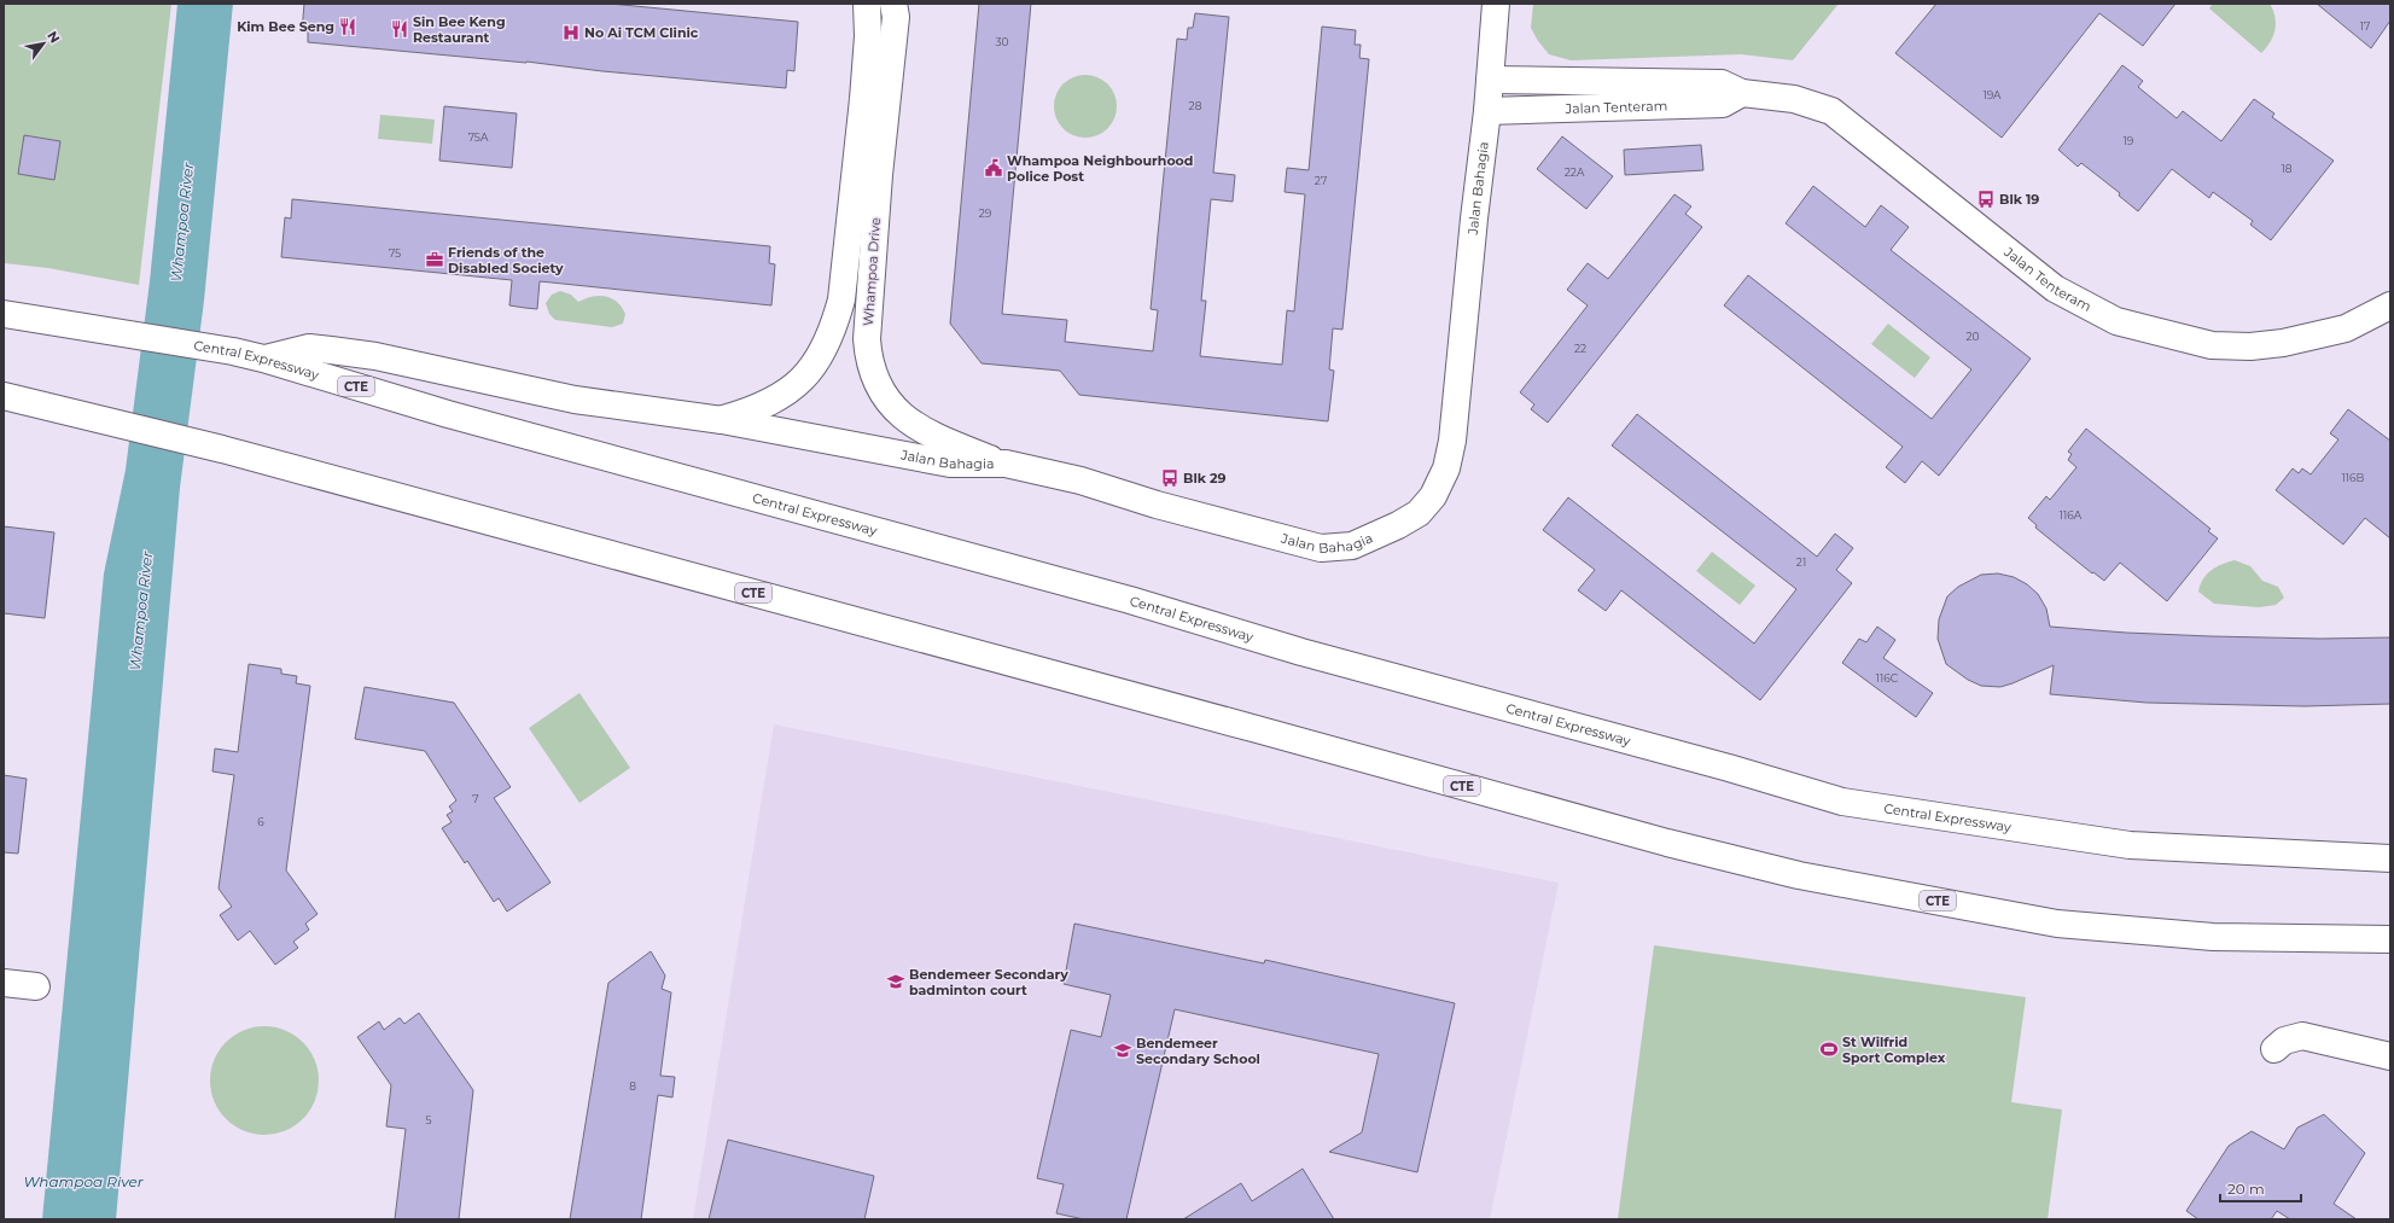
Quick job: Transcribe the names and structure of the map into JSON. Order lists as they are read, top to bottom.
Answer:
{
  "streets": {
    "main road": [
      "Jalan Tenteram",
      "Jalan Bahagia",
      "Whampoa Drive",
      "Central Expressway",
      "CTE"
    ]
  },
  "crossings": [
    ["Jalan Tenteram", "Jalan Bahagia"],
    ["Jalan Bahagia", "Whampoa Drive"],
    ["Jalan Bahagia", "Central Expressway"]
  ],
  "water": ["Whampoa River"],
  "places": {
    "restaurant": ["Kim Bee Seng", "Sin Bee Keng Restaurant"],
    "hospital": ["No Ai TCM Clinic"],
    "public building": ["Whampoa Neighbourhood Police Post"],
    "bus stop": ["Blk 19", "Blk 29"],
    "office": ["Friends of the Disabled Society"],
    "school or university": ["Bendemeer Secondary badminton court", "Bendemeer Secondary School"],
    "sports": ["St Wilfrid Sport Complex"]
  },
  "house_numbers": [
    "17",
    "30",
    "19A",
    "28",
    "75A",
    "19",
    "18",
    "22A",
    "27",
    "29",
    "75",
    "20",
    "22",
    "116B",
    "116A",
    "21",
    "116C",
    "7",
    "6",
    "8",
    "5"
  ],
  "scale_bar": "20 m",
  "north": "top right"
}
